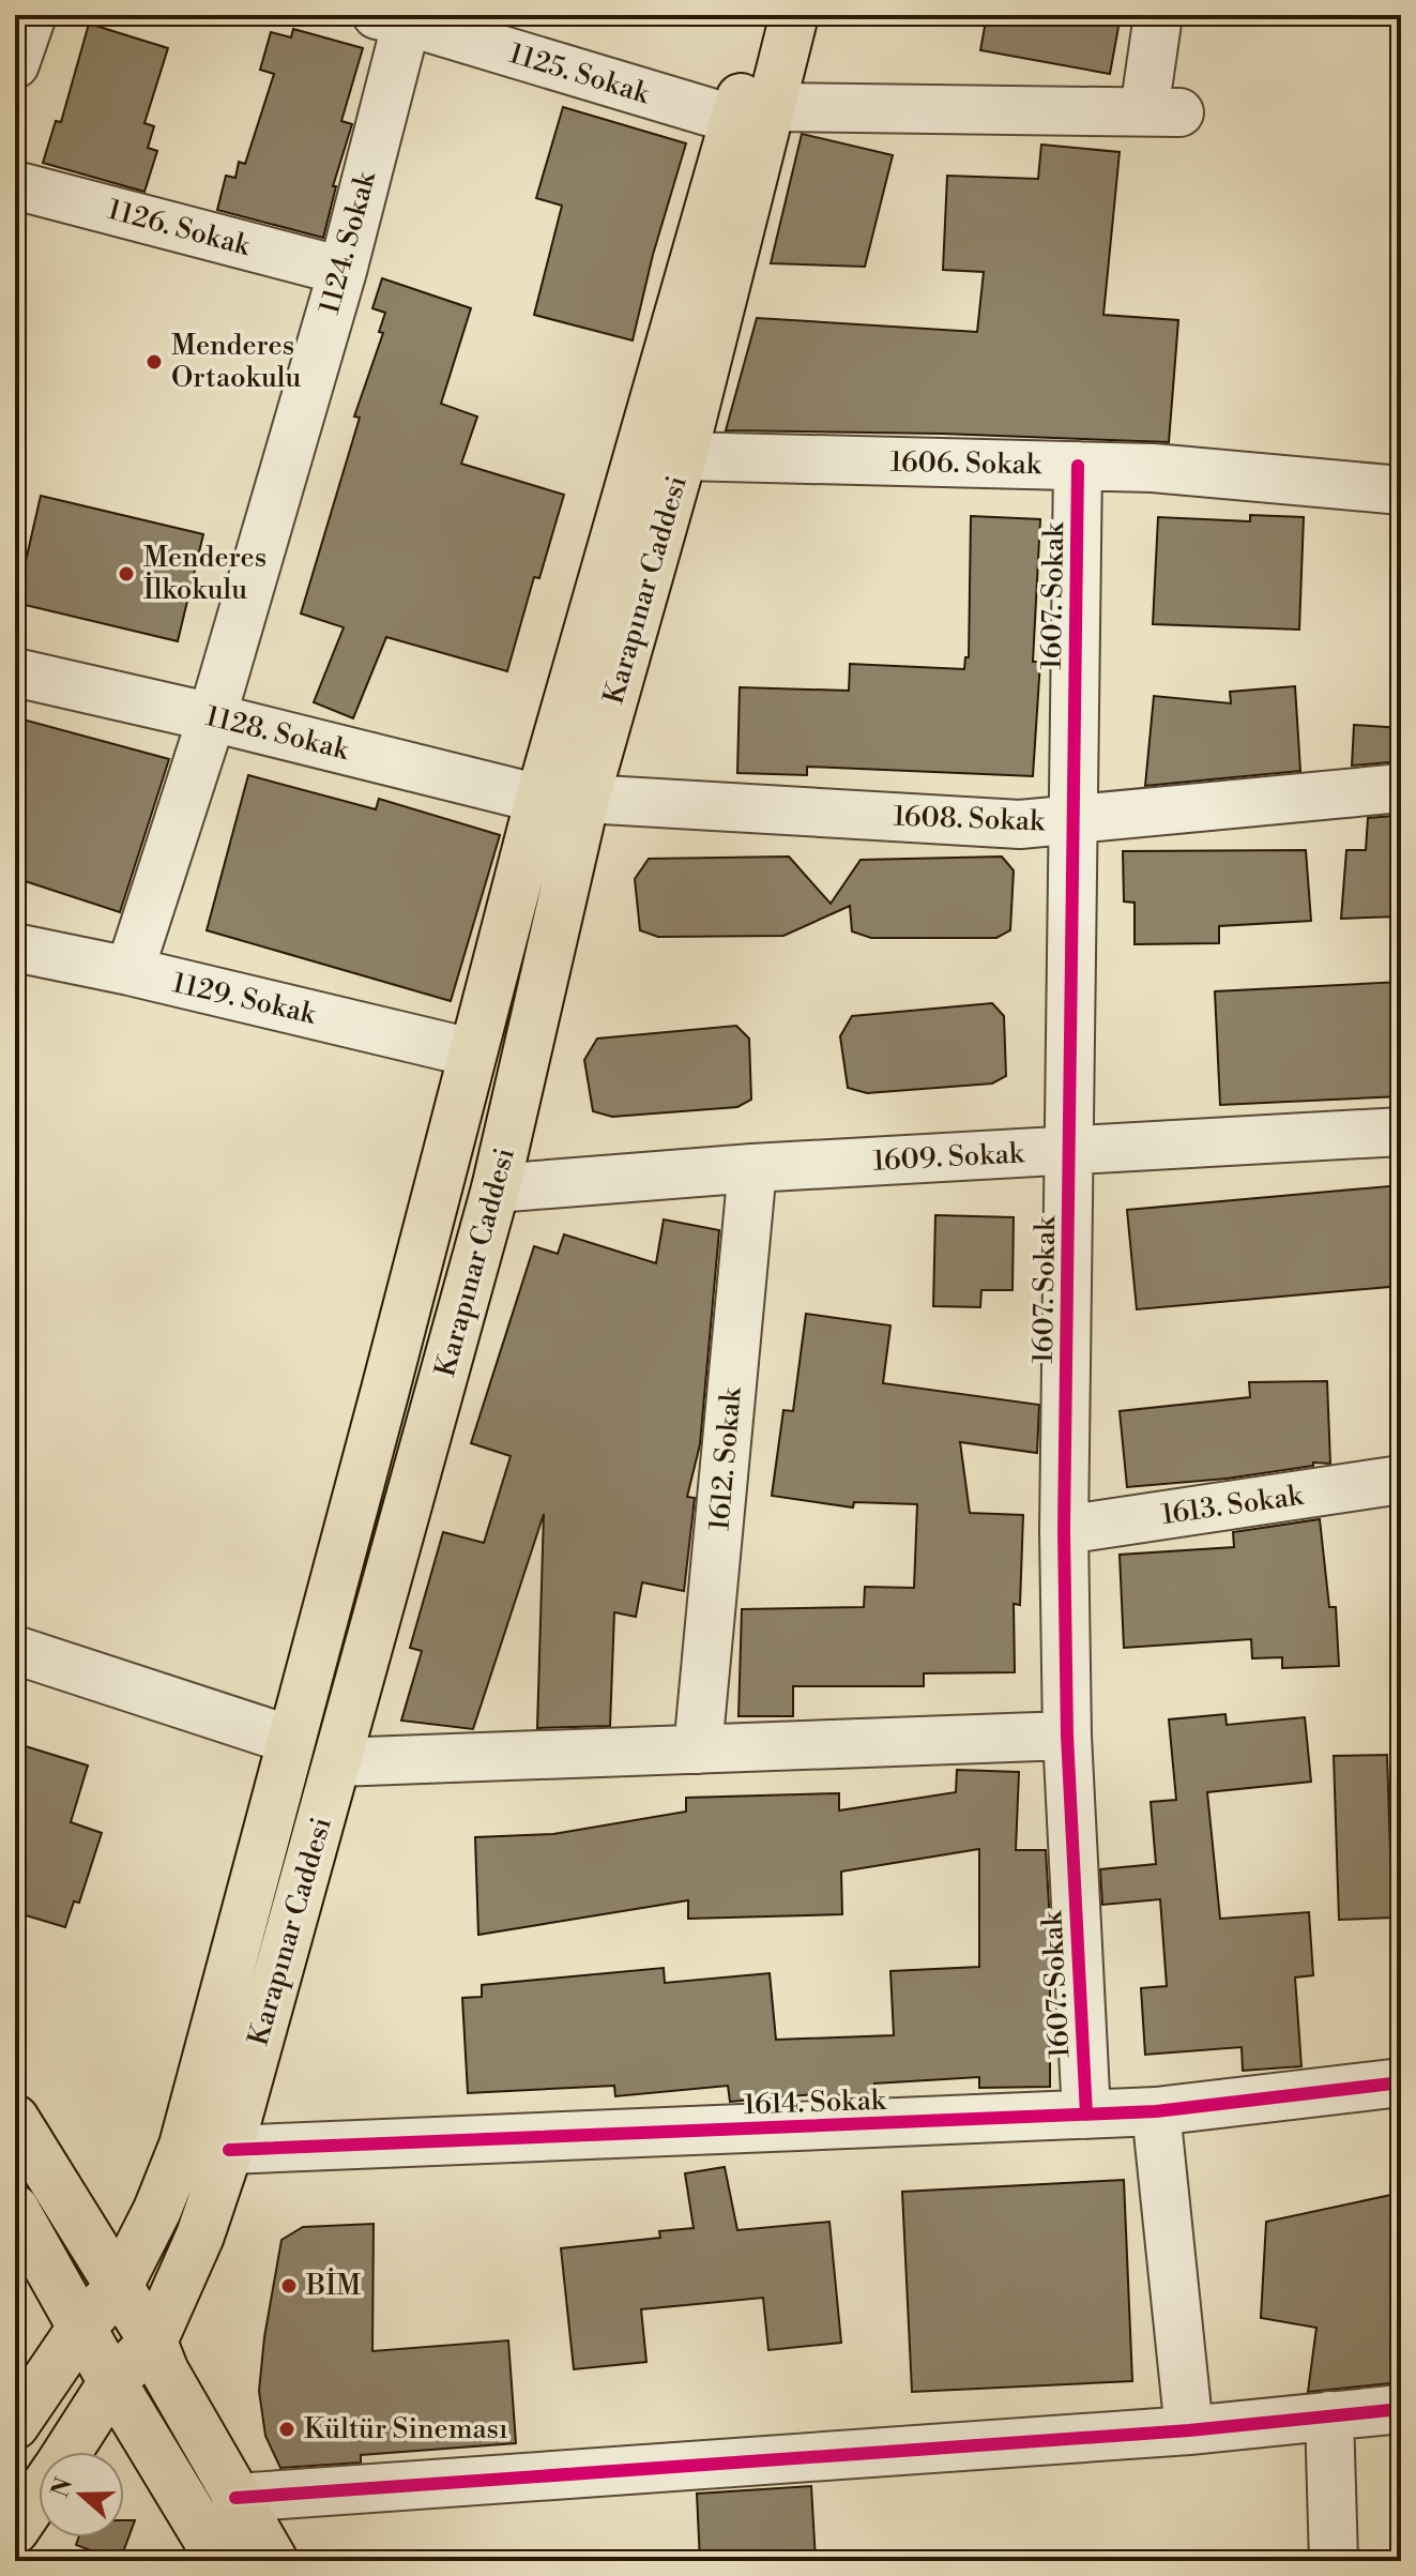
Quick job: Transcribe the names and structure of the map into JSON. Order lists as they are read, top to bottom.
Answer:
{
  "streets": {
    "main road": ["Karapınar Caddesi"],
    "street": [
      "1125. Sokak",
      "1126. Sokak",
      "1124. Sokak",
      "1606. Sokak",
      "1607. Sokak",
      "1128. Sokak",
      "1608. Sokak",
      "1129. Sokak",
      "1609. Sokak",
      "1612. Sokak",
      "1613. Sokak",
      "1614. Sokak"
    ]
  },
  "crossings": [
    ["1125. Sokak", "1124. Sokak"],
    ["1125. Sokak", "Karapınar Caddesi"],
    ["1126. Sokak", "1124. Sokak"],
    ["1124. Sokak", "1128. Sokak"],
    ["1124. Sokak", "1129. Sokak"],
    ["1606. Sokak", "Karapınar Caddesi"],
    ["1606. Sokak", "1607. Sokak"],
    ["Karapınar Caddesi", "1128. Sokak"],
    ["Karapınar Caddesi", "1608. Sokak"],
    ["Karapınar Caddesi", "1129. Sokak"],
    ["Karapınar Caddesi", "1609. Sokak"],
    ["Karapınar Caddesi", "1614. Sokak"],
    ["1607. Sokak", "1608. Sokak"],
    ["1607. Sokak", "1609. Sokak"],
    ["1607. Sokak", "1613. Sokak"],
    ["1607. Sokak", "1614. Sokak"],
    ["1609. Sokak", "1612. Sokak"]
  ],
  "places": [
    "Menderes Ortaokulu",
    "Menderes İlkokulu",
    "BİM",
    "Kültür Sineması"
  ],
  "north": "left"
}
